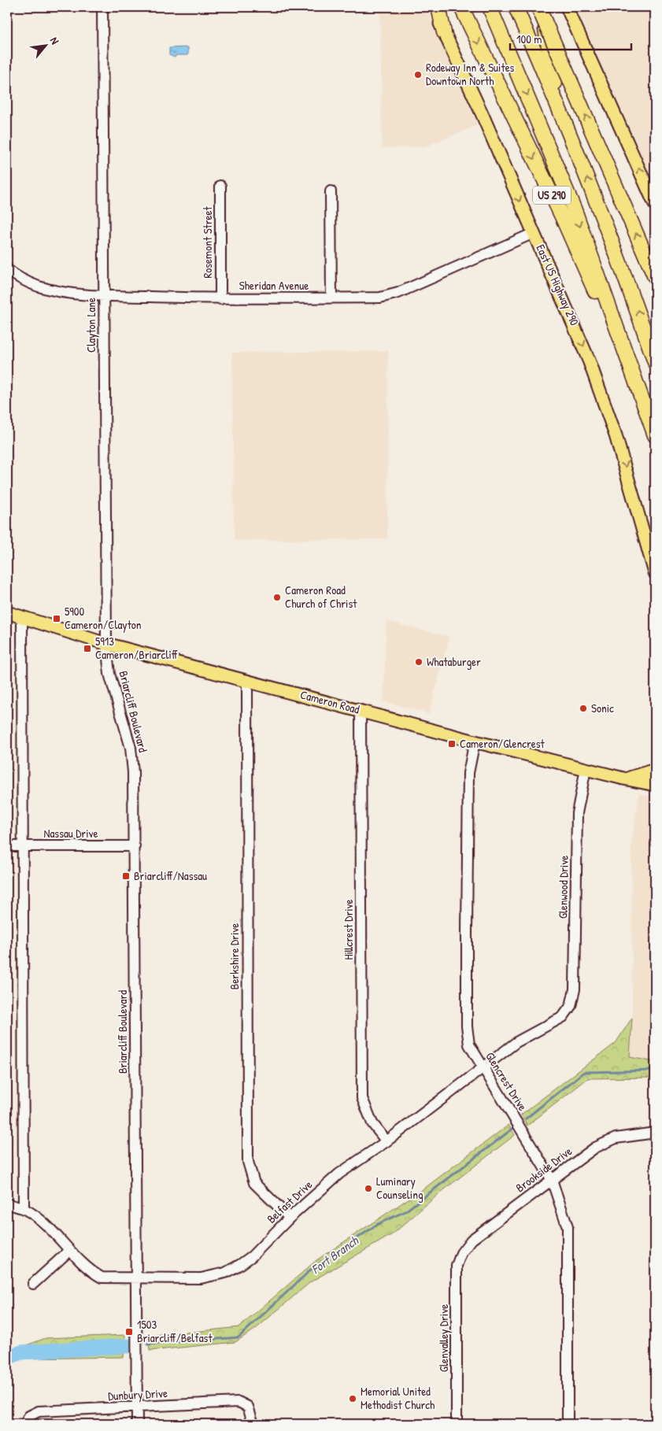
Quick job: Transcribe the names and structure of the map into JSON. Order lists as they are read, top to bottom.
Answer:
{
  "streets": {
    "highway": ["US 290"],
    "main road": ["East US Highway 290", "Cameron Road"],
    "street": [
      "Rosemont Street",
      "Sheridan Avenue",
      "Clayton Lane",
      "Briarcliff Boulevard",
      "Nassau Drive",
      "Glenwood Drive",
      "Hillcrest Drive",
      "Berkshire Drive",
      "Glencrest Drive",
      "Brookside Drive",
      "Belfast Drive",
      "Glenvalley Drive",
      "Dunbury Drive"
    ]
  },
  "crossings": [
    ["Rosemont Street", "Sheridan Avenue"],
    ["East US Highway 290", "Sheridan Avenue"],
    ["Sheridan Avenue", "Clayton Lane"],
    ["Clayton Lane", "Cameron Road"],
    ["Clayton Lane", "Briarcliff Boulevard"],
    ["Cameron Road", "Briarcliff Boulevard"],
    ["Cameron Road", "Glenwood Drive"],
    ["Cameron Road", "Hillcrest Drive"],
    ["Cameron Road", "Berkshire Drive"],
    ["Cameron Road", "Glencrest Drive"],
    ["Briarcliff Boulevard", "Nassau Drive"],
    ["Briarcliff Boulevard", "Belfast Drive"],
    ["Briarcliff Boulevard", "Dunbury Drive"],
    ["Glenwood Drive", "Belfast Drive"],
    ["Hillcrest Drive", "Belfast Drive"],
    ["Berkshire Drive", "Belfast Drive"],
    ["Glencrest Drive", "Brookside Drive"],
    ["Glencrest Drive", "Belfast Drive"],
    ["Brookside Drive", "Glenvalley Drive"]
  ],
  "one_way": ["East US Highway 290"],
  "water": ["Fort Branch"],
  "places": {
    "other": [
      "Rodeway Inn & Suites Downtown North",
      "Cameron Road Church of Christ",
      "Whataburger",
      "Sonic",
      "Luminary Counseling",
      "Memorial United Methodist Church"
    ],
    "transit": [
      "5900 Cameron/Clayton",
      "5913 Cameron/Briarcliff",
      "Cameron/Glencrest",
      "Briarcliff/Nassau",
      "1503 Briarcliff/Belfast"
    ]
  },
  "scale_bar": "100 m",
  "north": "top right"
}
